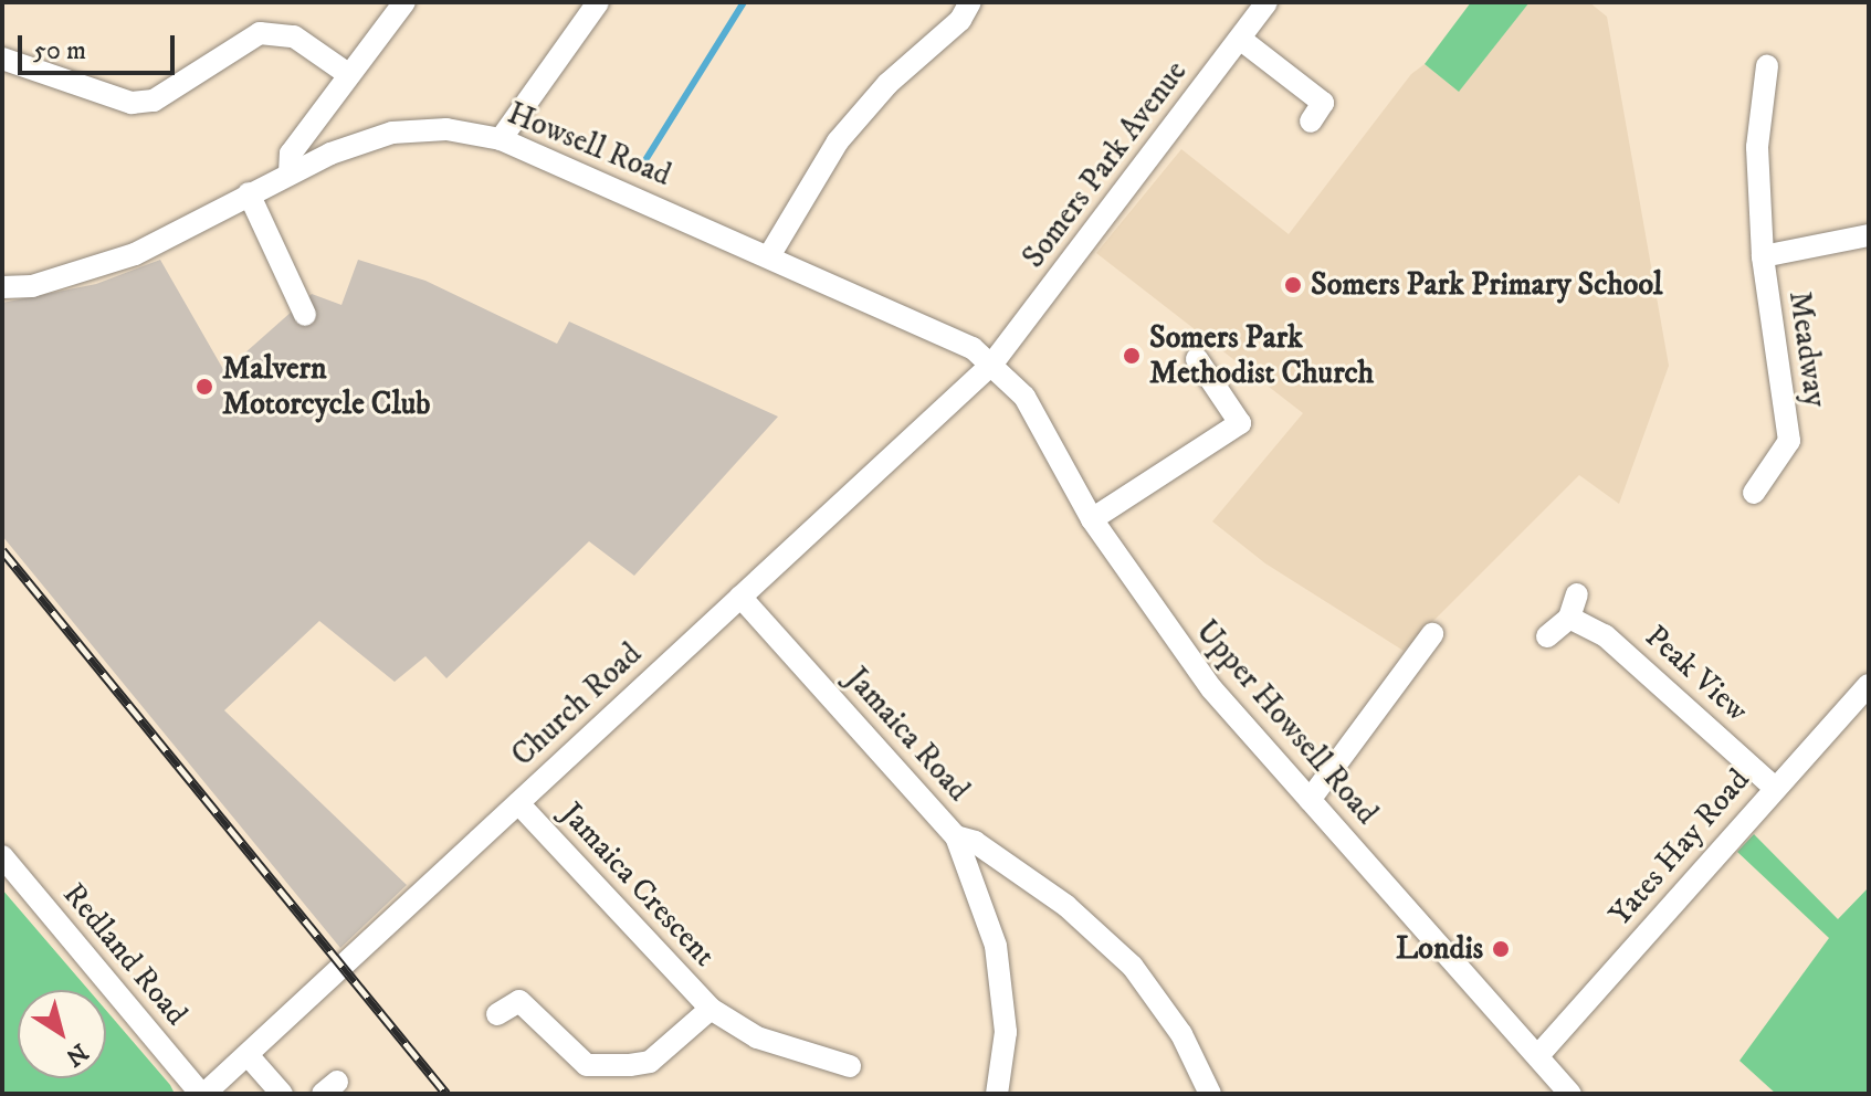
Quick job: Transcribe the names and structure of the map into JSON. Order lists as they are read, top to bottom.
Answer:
{
  "streets": {
    "street": [
      "Howsell Road",
      "Somers Park Avenue",
      "Meadway",
      "Peak View",
      "Church Road",
      "Upper Howsell Road",
      "Jamaica Road",
      "Yates Hay Road",
      "Jamaica Crescent",
      "Redland Road"
    ]
  },
  "crossings": [
    ["Howsell Road", "Somers Park Avenue"],
    ["Howsell Road", "Church Road"],
    ["Howsell Road", "Upper Howsell Road"],
    ["Somers Park Avenue", "Church Road"],
    ["Somers Park Avenue", "Upper Howsell Road"],
    ["Peak View", "Yates Hay Road"],
    ["Church Road", "Upper Howsell Road"],
    ["Church Road", "Jamaica Road"],
    ["Church Road", "Jamaica Crescent"],
    ["Church Road", "Redland Road"],
    ["Upper Howsell Road", "Yates Hay Road"]
  ],
  "places": [
    "Somers Park Primary School",
    "Somers Park Methodist Church",
    "Malvern Motorcycle Club",
    "Londis"
  ],
  "scale_bar": "50 m",
  "north": "bottom right"
}
